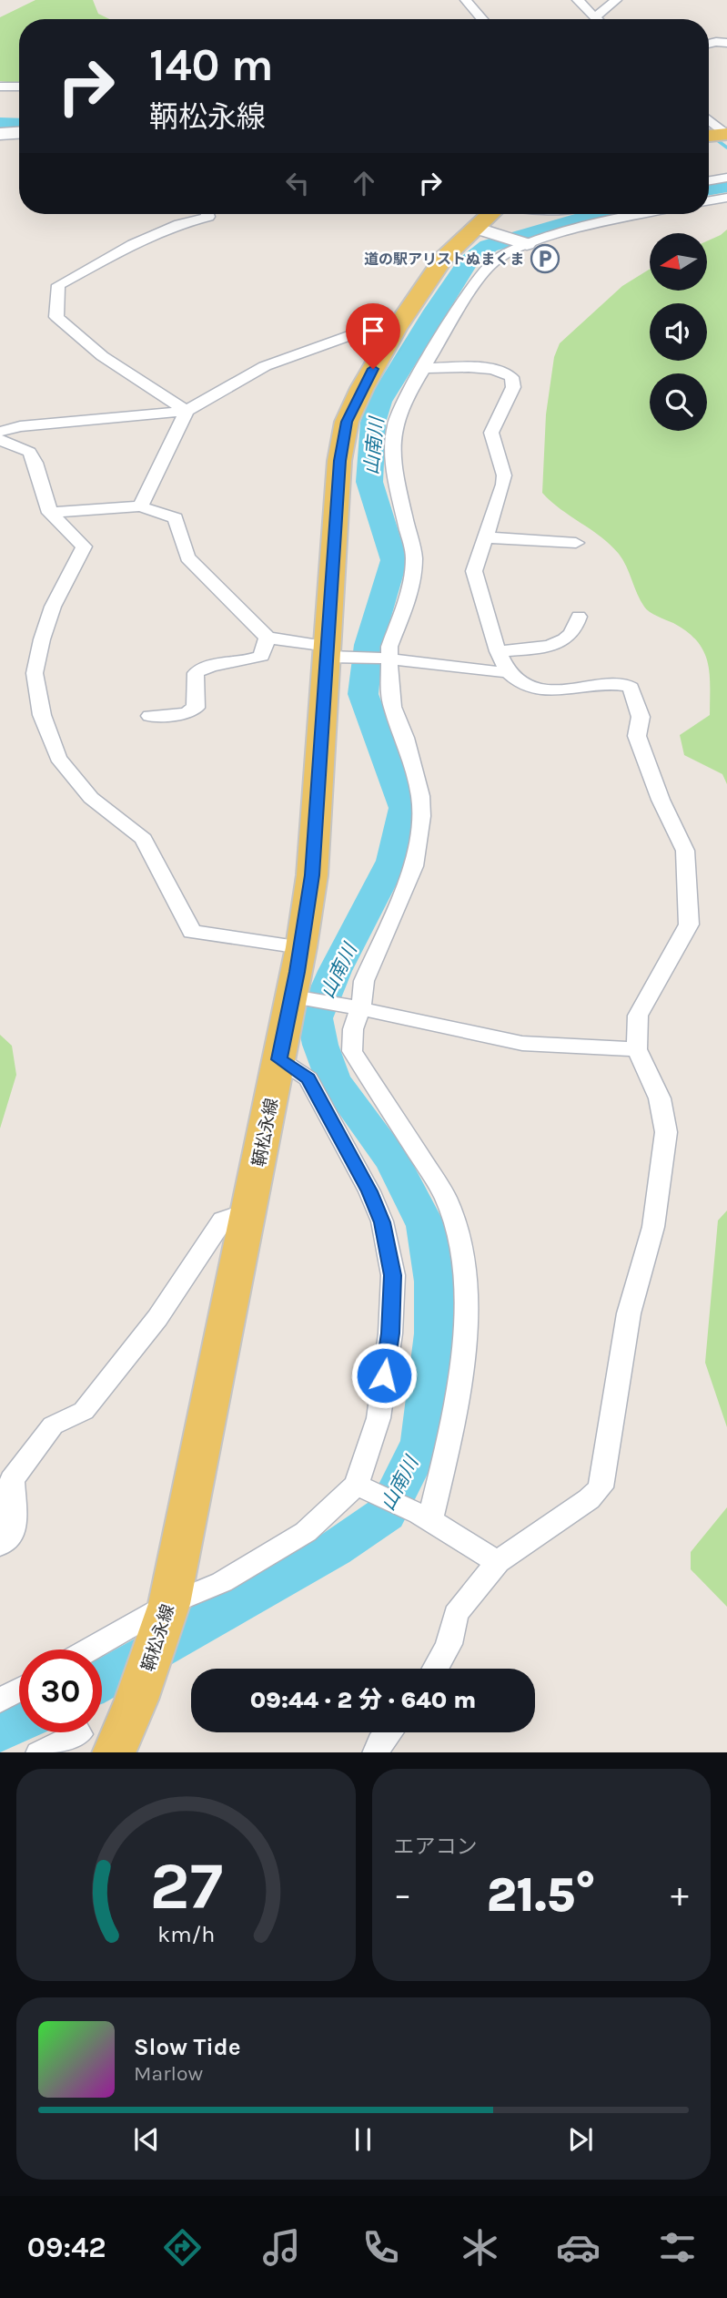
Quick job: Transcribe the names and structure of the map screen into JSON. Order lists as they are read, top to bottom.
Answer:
{
  "streets": {
    "main road": ["鞆松永線"]
  },
  "water": ["山南川"],
  "places": {
    "parking": ["道の駅アリストぬまくま"]
  },
  "north": "left",
  "page": {
    "turn": ["140 m", "鞆松永線"],
    "limit": "30",
    "trip": "09:44 · 2 分 · 640 m",
    "tile": "エアコン",
    "heat": ["−", "21.5°", "+"],
    "song": ["Slow Tide", "Marlow"],
    "tabs": "09:42",
    "gauge": ["27", "km/h"]
  }
}
